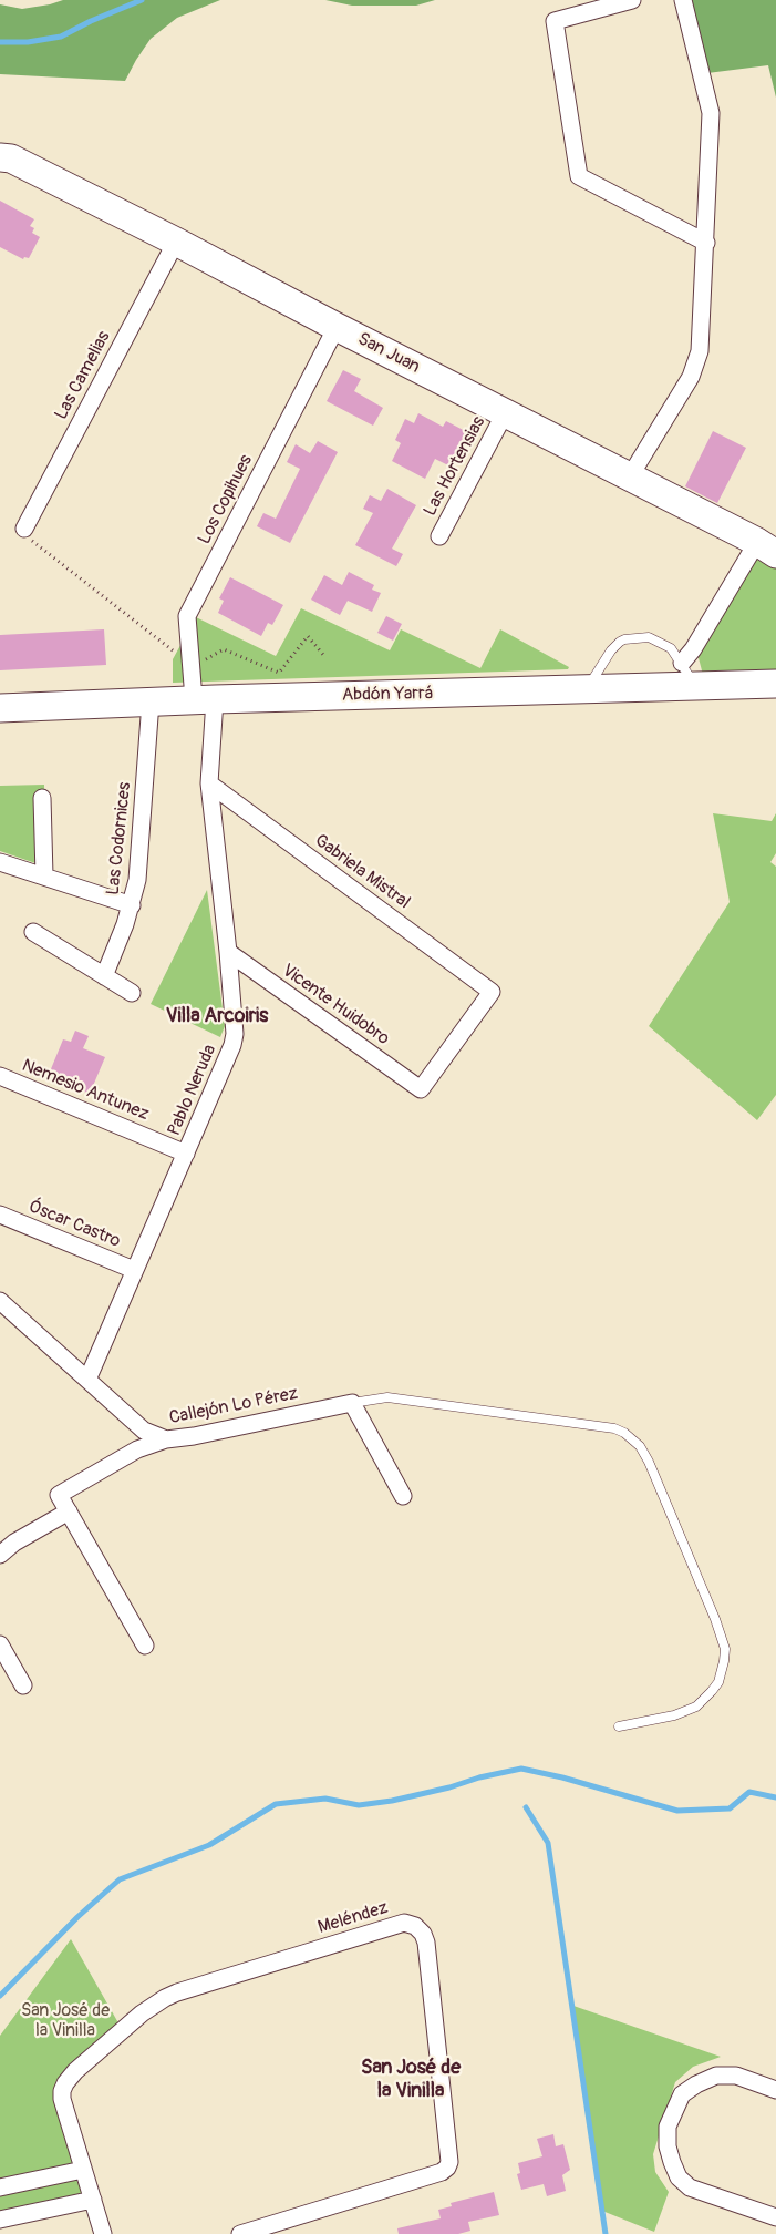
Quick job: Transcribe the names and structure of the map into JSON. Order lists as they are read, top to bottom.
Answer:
{
  "streets": {
    "main road": ["San Juan", "Abdón Yarrá"],
    "street": [
      "Las Camelias",
      "Las Hortensias",
      "Los Copihues",
      "Las Codornices",
      "Gabriela Mistral",
      "Vicente Huidobro",
      "Nemesio Antunez",
      "Pablo Neruda",
      "Óscar Castro",
      "Callejón Lo Pérez",
      "Meléndez"
    ]
  },
  "crossings": [
    ["San Juan", "Las Camelias"],
    ["San Juan", "Las Hortensias"],
    ["San Juan", "Los Copihues"],
    ["Los Copihues", "Abdón Yarrá"],
    ["Los Copihues", "Pablo Neruda"],
    ["Abdón Yarrá", "Las Codornices"],
    ["Abdón Yarrá", "Pablo Neruda"],
    ["Gabriela Mistral", "Vicente Huidobro"],
    ["Gabriela Mistral", "Pablo Neruda"],
    ["Vicente Huidobro", "Pablo Neruda"],
    ["Nemesio Antunez", "Pablo Neruda"],
    ["Pablo Neruda", "Óscar Castro"],
    ["Pablo Neruda", "Callejón Lo Pérez"]
  ],
  "districts": ["Villa Arcoiris", "San José de la Vinilla"],
  "parks": ["San José de la Vinilla"]
}
